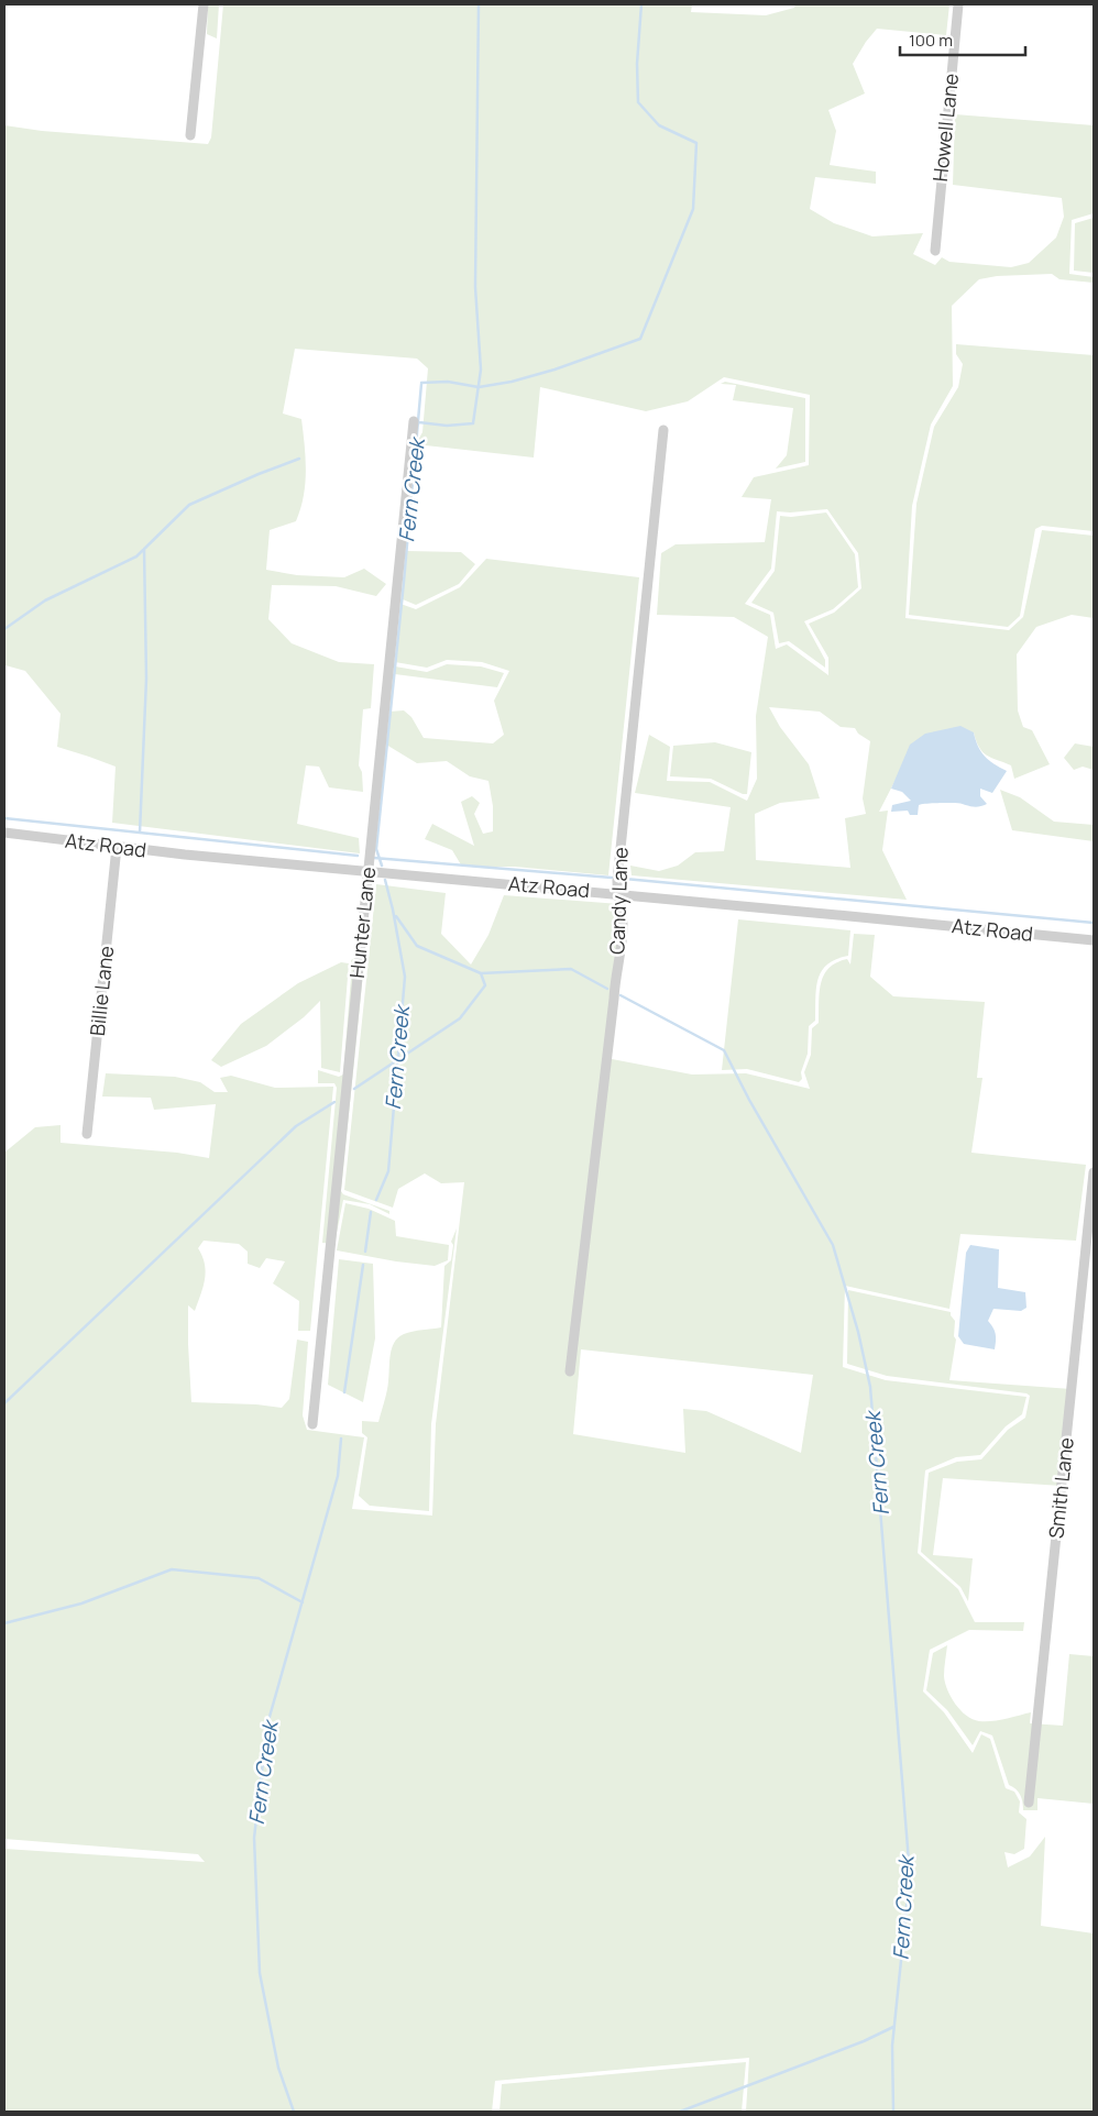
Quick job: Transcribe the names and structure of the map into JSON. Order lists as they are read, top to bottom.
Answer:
{
  "streets": {
    "street": [
      "Howell Lane",
      "Atz Road",
      "Candy Lane",
      "Hunter Lane",
      "Billie Lane",
      "Smith Lane"
    ]
  },
  "crossings": [
    ["Atz Road", "Candy Lane"],
    ["Atz Road", "Hunter Lane"],
    ["Atz Road", "Billie Lane"]
  ],
  "water": ["Fern Creek"],
  "scale_bar": "100 m"
}
